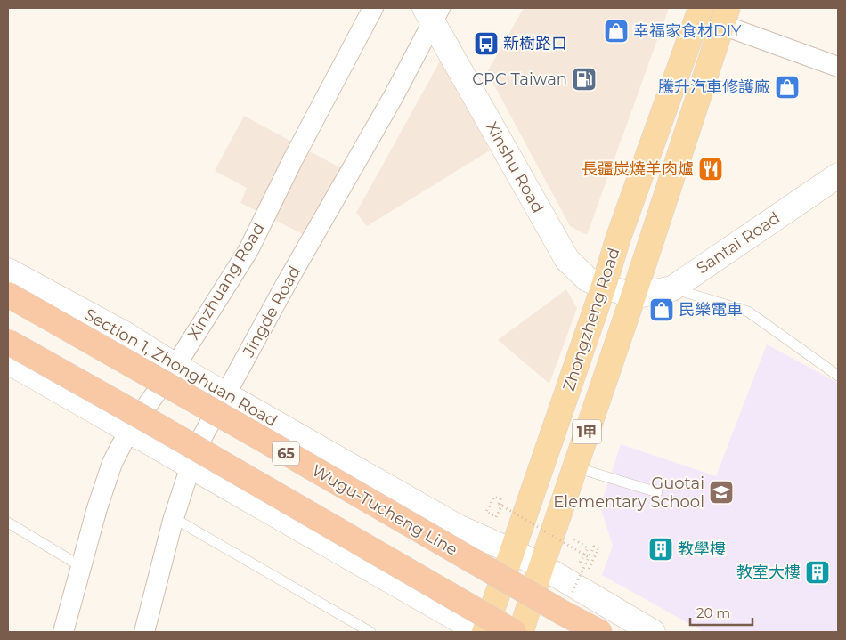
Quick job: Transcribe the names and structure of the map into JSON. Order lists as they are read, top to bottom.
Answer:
{
  "streets": {
    "highway": ["65", "Wugu-Tucheng Line"],
    "main road": ["Zhongzheng Road", "1甲"],
    "street": [
      "Xinshu Road",
      "Santai Road",
      "Xinzhuang Road",
      "Jingde Road",
      "Section 1, Zhonghuan Road"
    ]
  },
  "crossings": [
    ["Xinshu Road", "Santai Road"],
    ["Xinshu Road", "Jingde Road"],
    ["Xinshu Road", "Zhongzheng Road"],
    ["Santai Road", "Zhongzheng Road"],
    ["Xinzhuang Road", "Section 1, Zhonghuan Road"],
    ["Jingde Road", "Section 1, Zhonghuan Road"],
    ["Zhongzheng Road", "Section 1, Zhonghuan Road"]
  ],
  "places": {
    "shop": ["幸福家食材DIY", "騰升汽車修護廠", "民樂電車"],
    "bus stop": ["新樹路口"],
    "fuel station": ["CPC Taiwan"],
    "restaurant": ["長疆炭燒羊肉爐"],
    "school or university": ["Guotai Elementary School"],
    "building": ["教學樓", "教室大樓"]
  },
  "scale_bar": "20 m"
}
